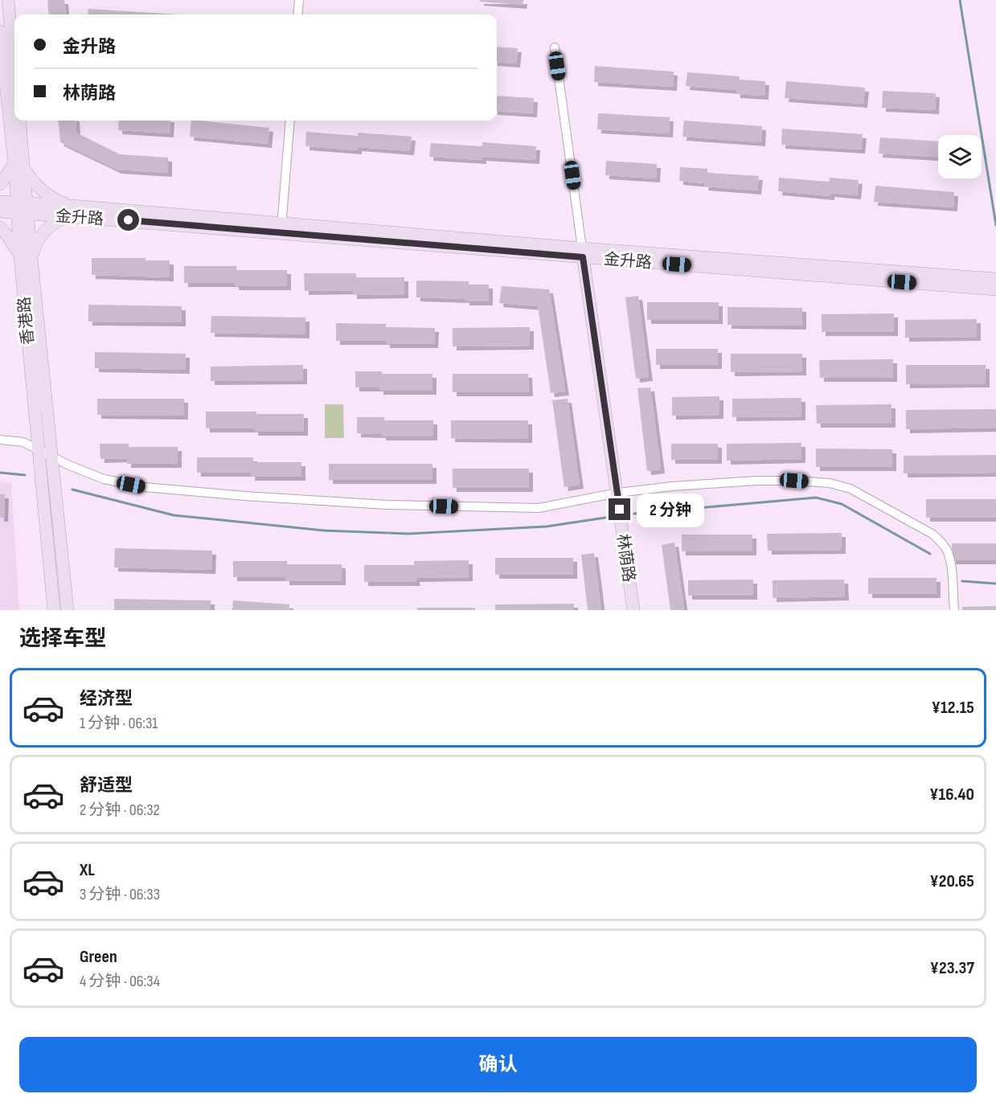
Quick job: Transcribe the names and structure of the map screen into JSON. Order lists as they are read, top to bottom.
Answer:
{
  "streets": {
    "main road": ["金升路", "香港路", "林荫路"]
  },
  "crossings": [
    ["金升路", "香港路"],
    ["金升路", "林荫路"]
  ],
  "page": {
    "banner": ["金升路", "林荫路"],
    "bubble": "2 分钟",
    "heading": "选择车型",
    "list": [
      {
        "name": "经济型",
        "note": "1 分钟 · 06:31",
        "value": "¥12.15"
      },
      {
        "name": "舒适型",
        "note": "2 分钟 · 06:32",
        "value": "¥16.40"
      },
      {
        "name": "XL",
        "note": "3 分钟 · 06:33",
        "value": "¥20.65"
      },
      {
        "name": "Green",
        "note": "4 分钟 · 06:34",
        "value": "¥23.37"
      }
    ],
    "buttons": "确认"
  }
}
